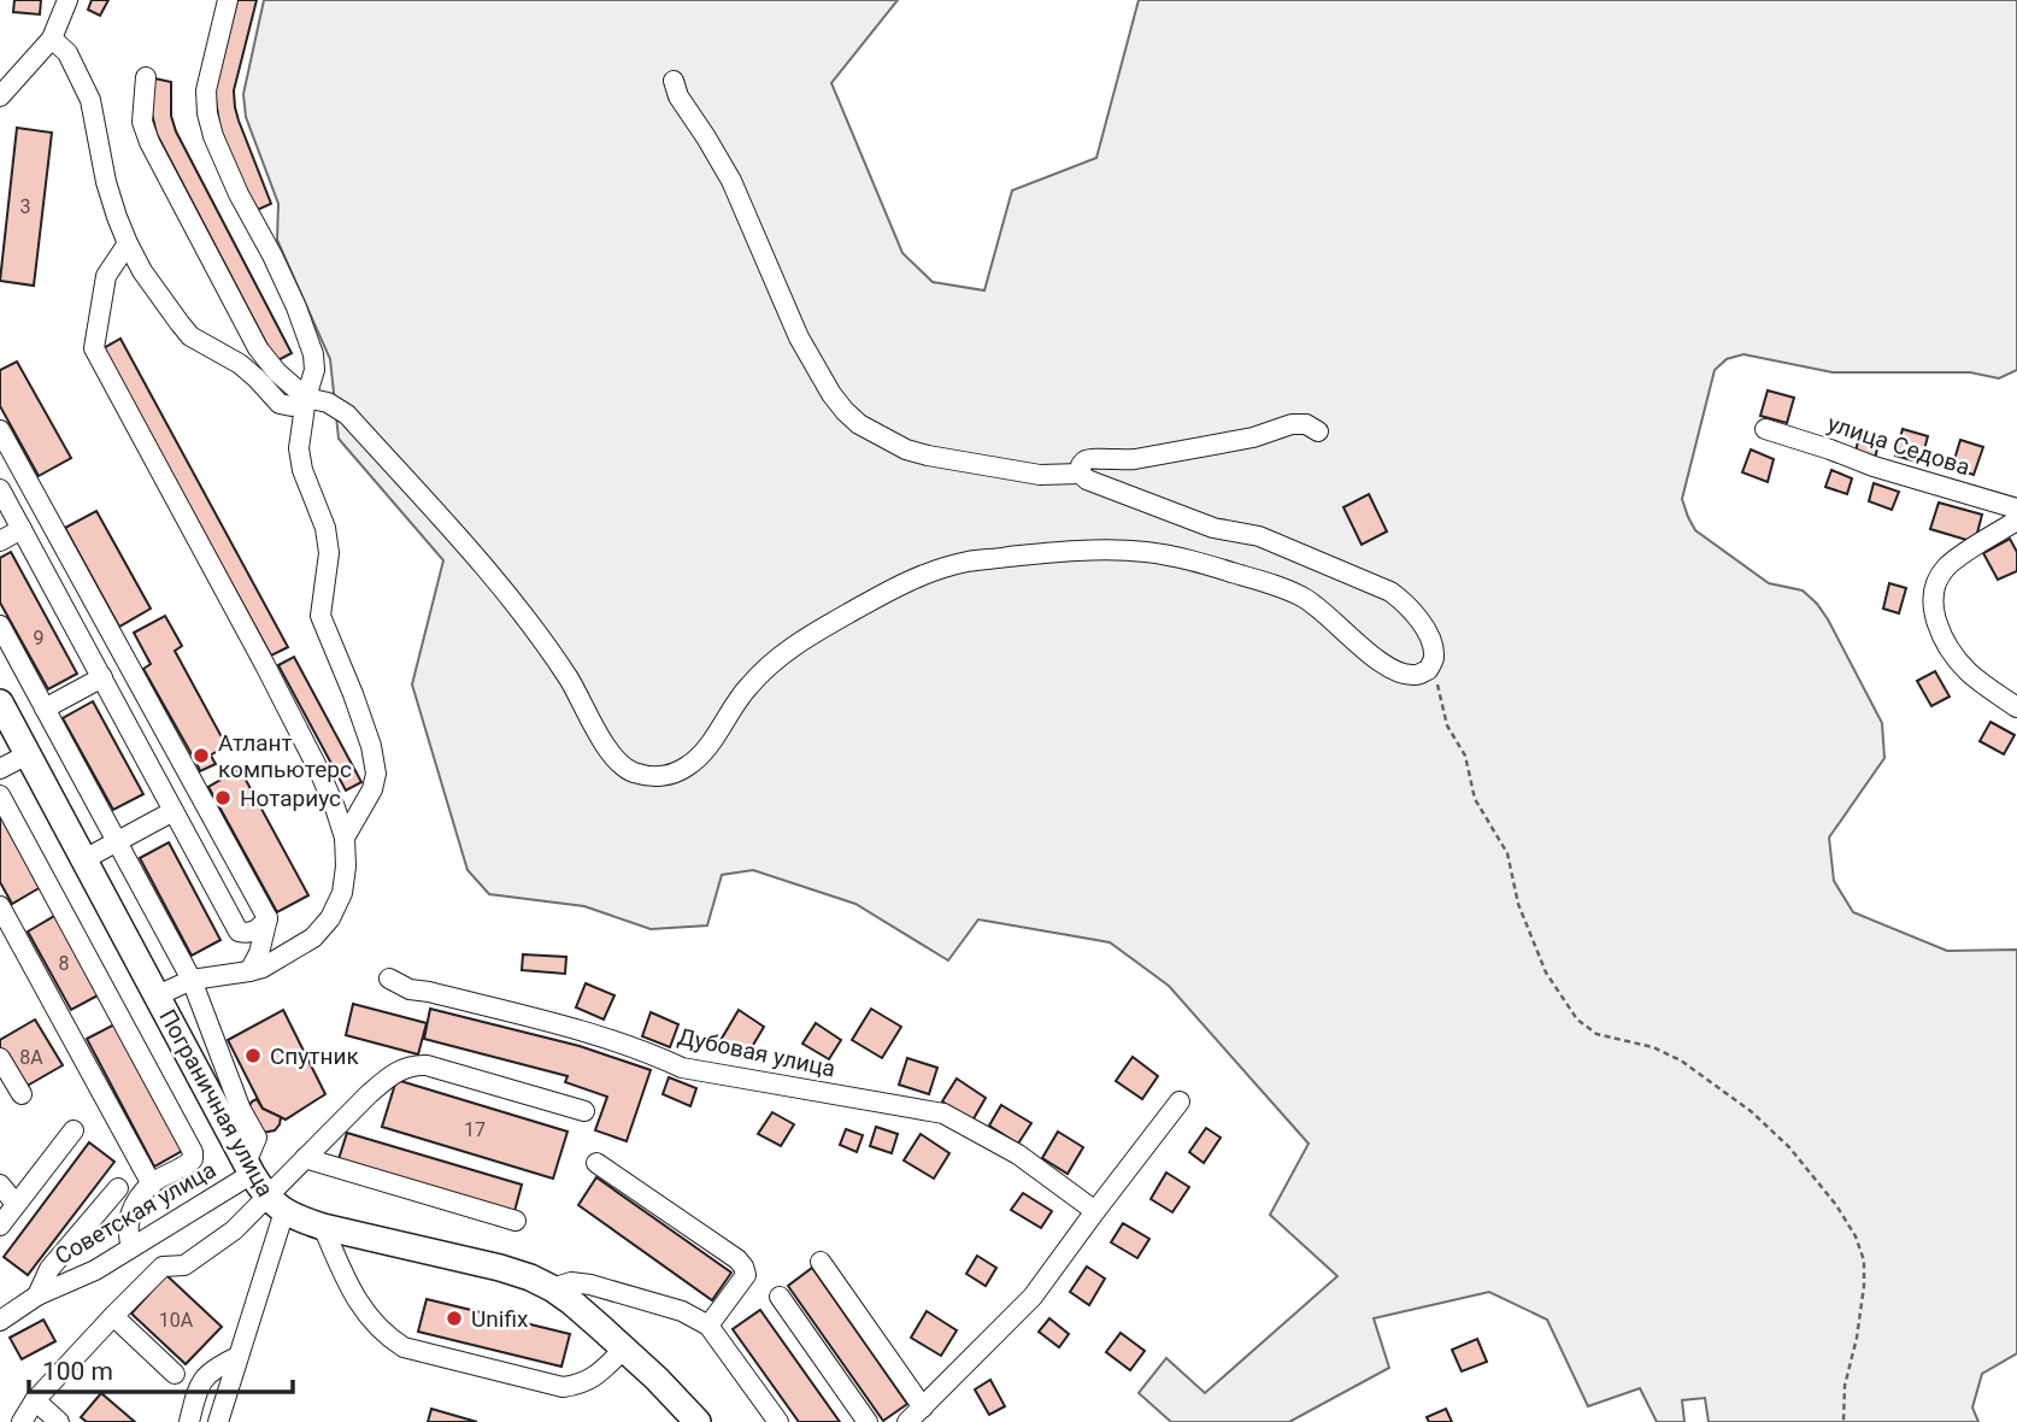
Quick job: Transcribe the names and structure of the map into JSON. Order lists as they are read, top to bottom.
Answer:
{
  "streets": {
    "main road": ["Пограничная улица"],
    "street": ["улица Седова", "Дубовая улица", "Советская улица"]
  },
  "crossings": [
    ["Пограничная улица", "Советская улица"]
  ],
  "places": [
    "Атлант компьютерс",
    "Нотариус",
    "Спутник",
    "Unifix"
  ],
  "house_numbers": [
    "3",
    "9",
    "8",
    "8А",
    "17",
    "10А"
  ],
  "scale_bar": "100 m"
}
